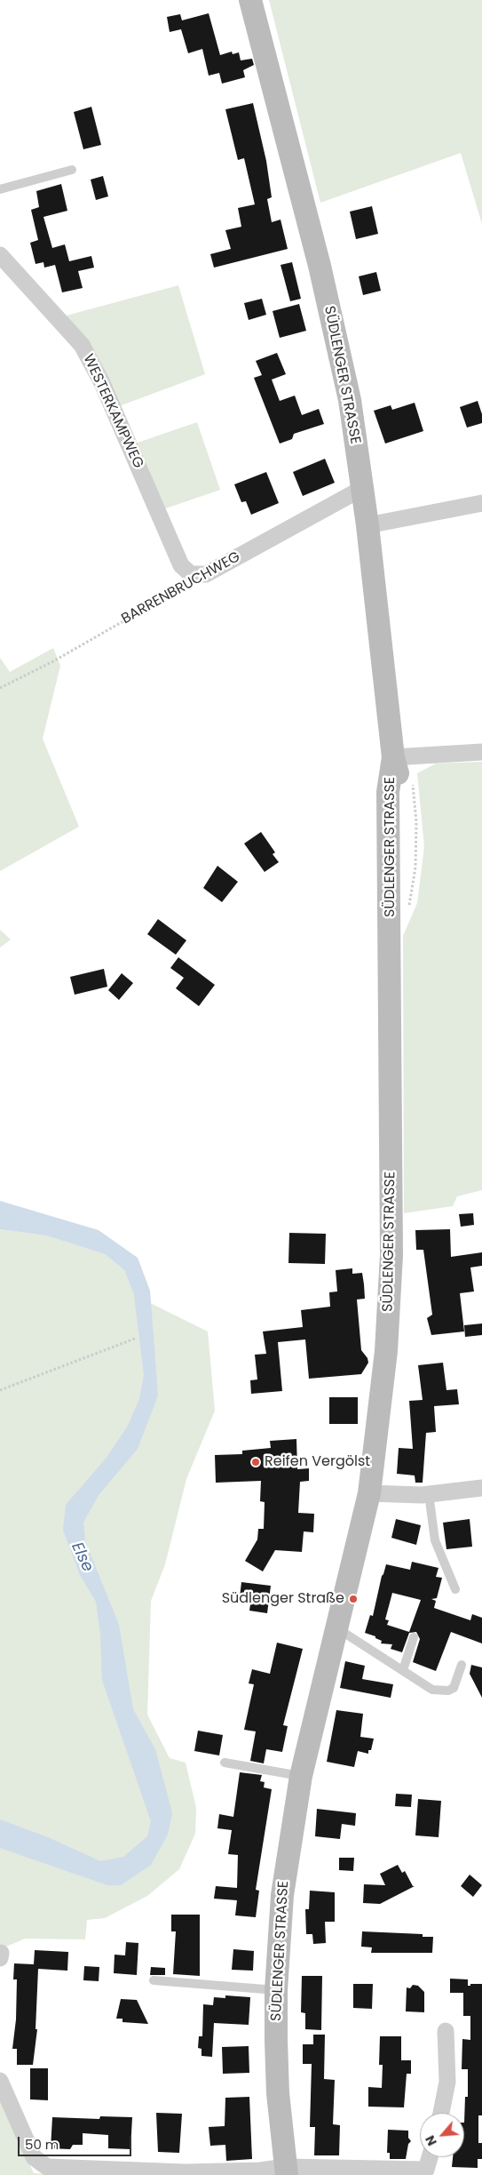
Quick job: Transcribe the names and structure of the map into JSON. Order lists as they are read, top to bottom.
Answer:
{
  "streets": {
    "main road": ["SÜDLENGER STRASSE"],
    "street": ["WESTERKAMPWEG", "BARRENBRUCHWEG"]
  },
  "crossings": [
    ["SÜDLENGER STRASSE", "BARRENBRUCHWEG"],
    ["WESTERKAMPWEG", "BARRENBRUCHWEG"]
  ],
  "water": ["Else"],
  "places": ["Reifen Vergölst", "Südlenger Straße"],
  "scale_bar": "50 m",
  "north": "bottom left"
}
